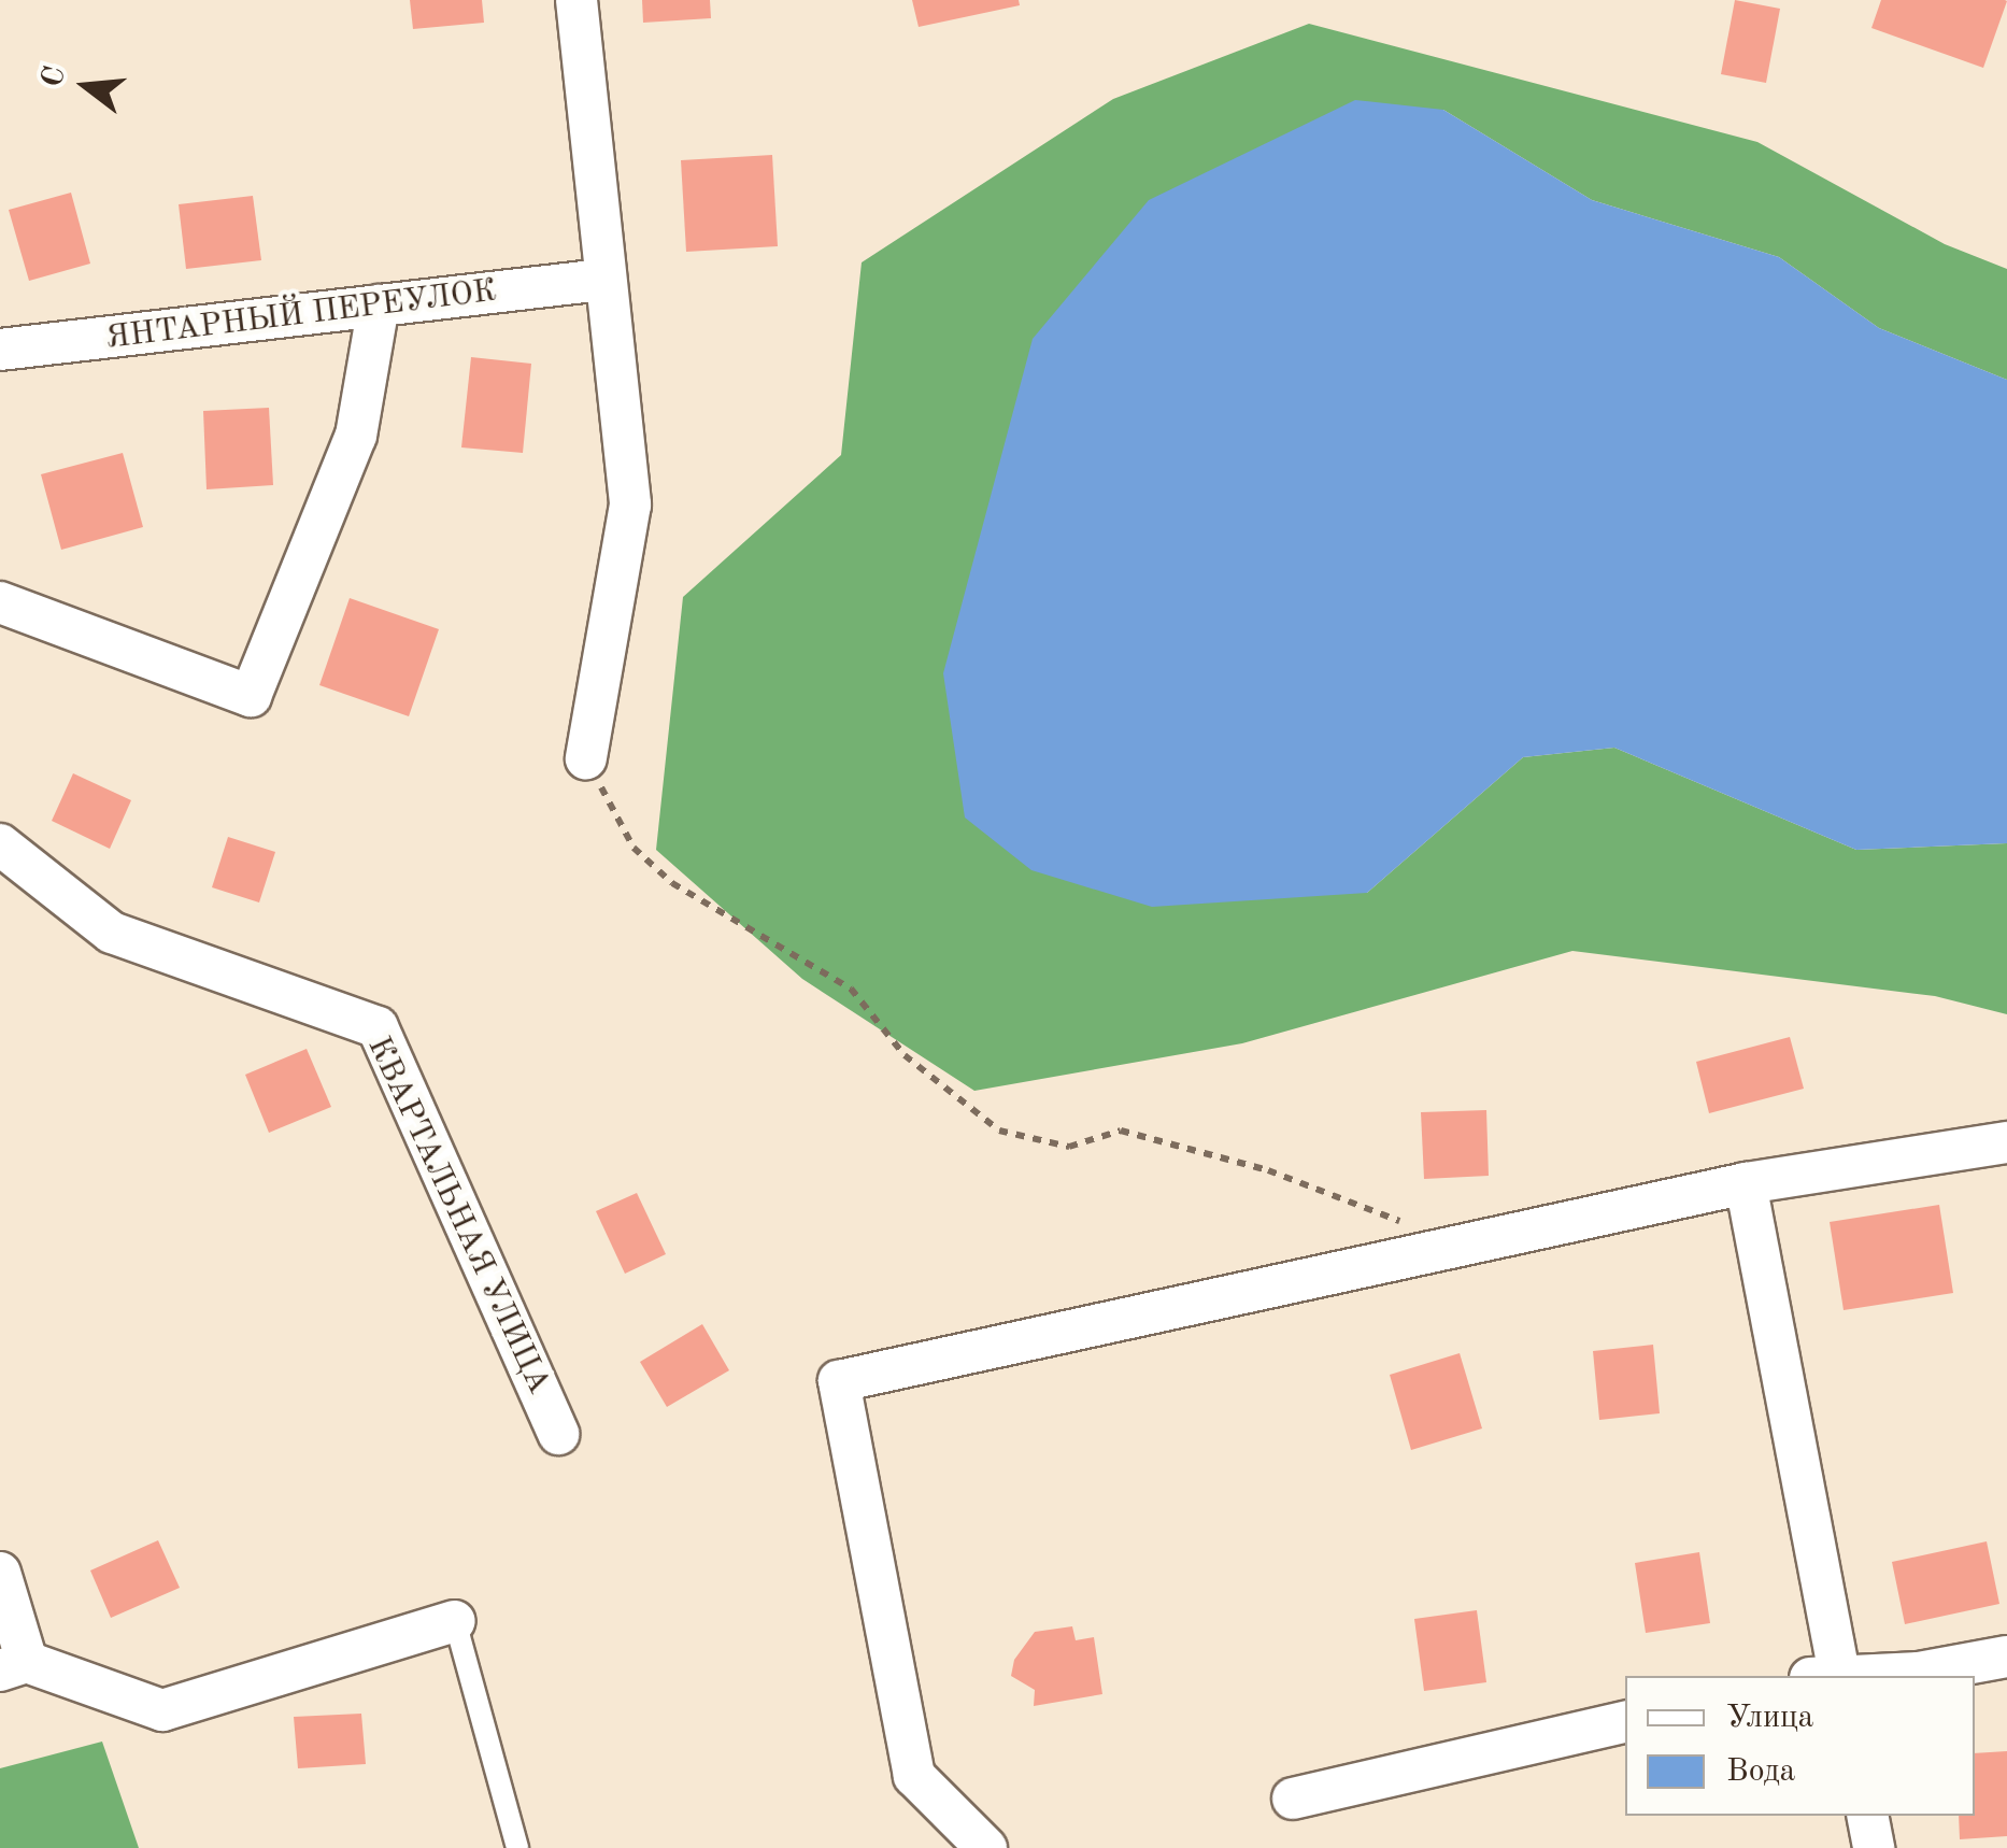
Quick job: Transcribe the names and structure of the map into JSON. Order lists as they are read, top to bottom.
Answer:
{
  "streets": {
    "street": ["ЯНТАРНЫЙ ПЕРЕУЛОК", "КВАРТАЛЬНАЯ УЛИЦА"]
  },
  "legend": ["Улица", "Вода"],
  "north": "left"
}
